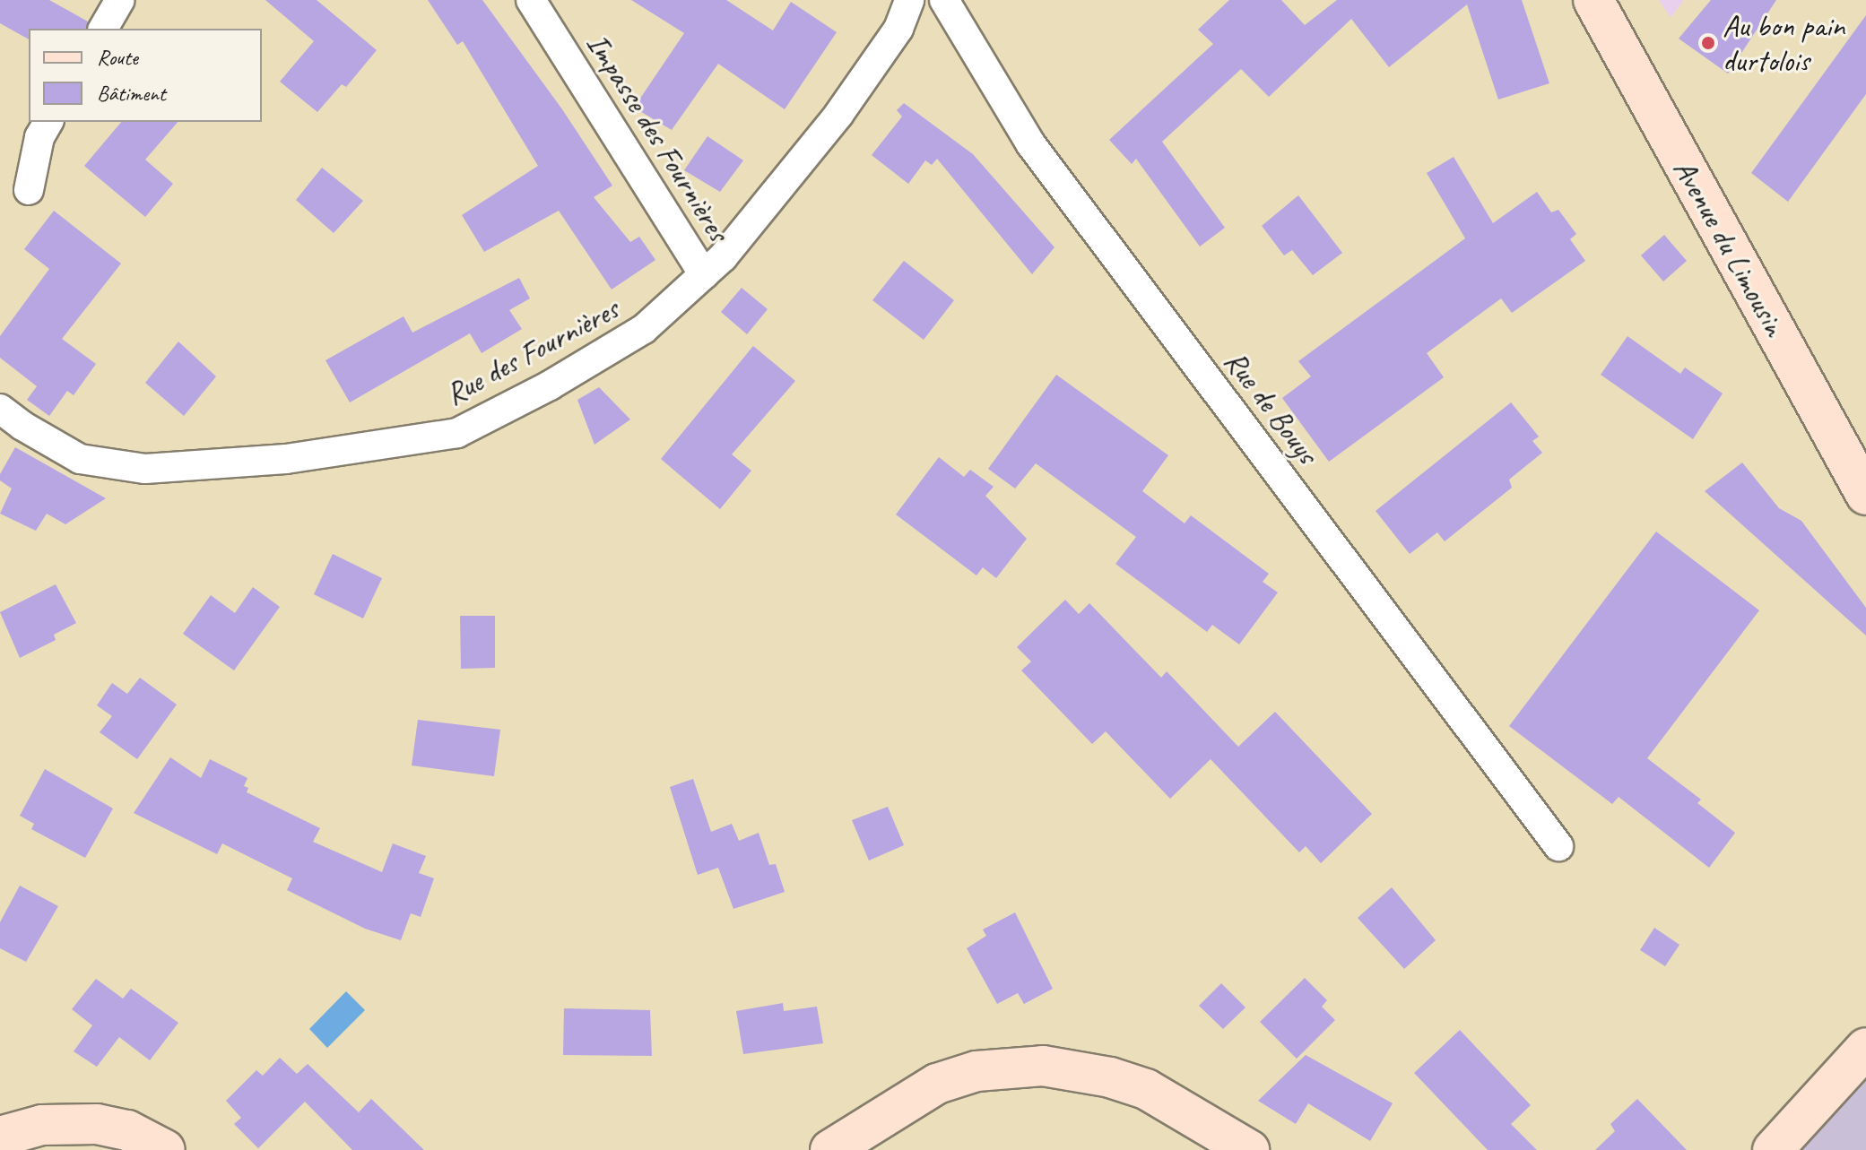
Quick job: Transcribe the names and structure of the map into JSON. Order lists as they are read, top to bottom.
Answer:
{
  "streets": {
    "main road": ["Avenue du Limousin"],
    "street": ["Impasse des Fournières", "Rue des Fournières", "Rue de Bouys"]
  },
  "crossings": [
    ["Impasse des Fournières", "Rue des Fournières"]
  ],
  "places": ["Au bon pain durtolois"],
  "legend": ["Route", "Bâtiment"]
}
